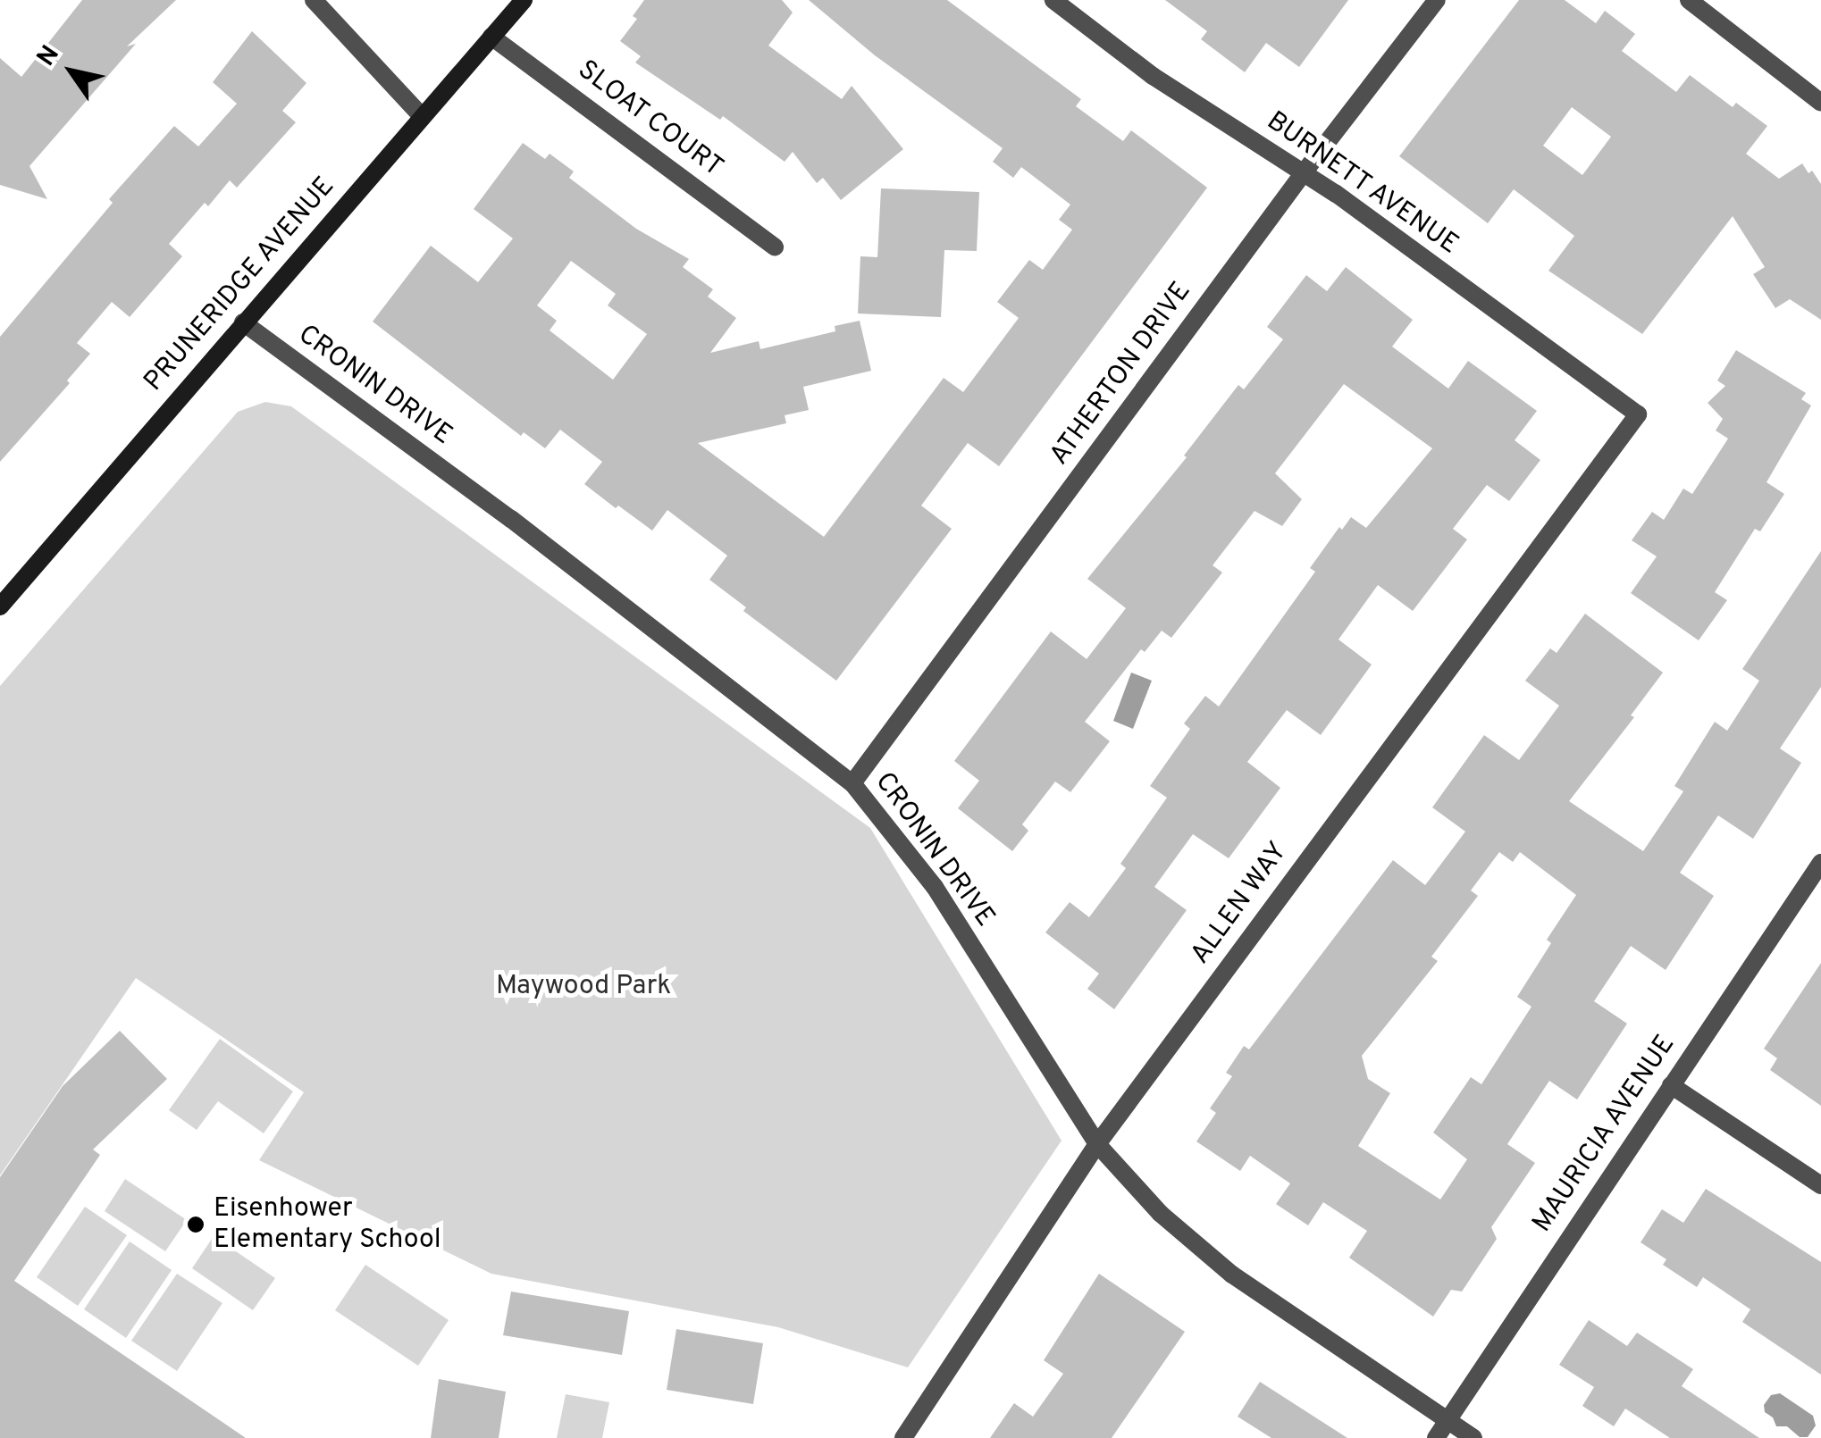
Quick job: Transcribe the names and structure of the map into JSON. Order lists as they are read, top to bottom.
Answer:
{
  "streets": {
    "main road": ["PRUNERIDGE AVENUE"],
    "street": [
      "SLOAT COURT",
      "BURNETT AVENUE",
      "ATHERTON DRIVE",
      "CRONIN DRIVE",
      "ALLEN WAY",
      "MAURICIA AVENUE"
    ]
  },
  "crossings": [
    ["SLOAT COURT", "PRUNERIDGE AVENUE"],
    ["BURNETT AVENUE", "ATHERTON DRIVE"],
    ["BURNETT AVENUE", "ALLEN WAY"],
    ["PRUNERIDGE AVENUE", "CRONIN DRIVE"],
    ["ATHERTON DRIVE", "CRONIN DRIVE"],
    ["CRONIN DRIVE", "ALLEN WAY"],
    ["CRONIN DRIVE", "MAURICIA AVENUE"]
  ],
  "parks": ["Maywood Park"],
  "places": ["Eisenhower Elementary School"],
  "north": "top left"
}
